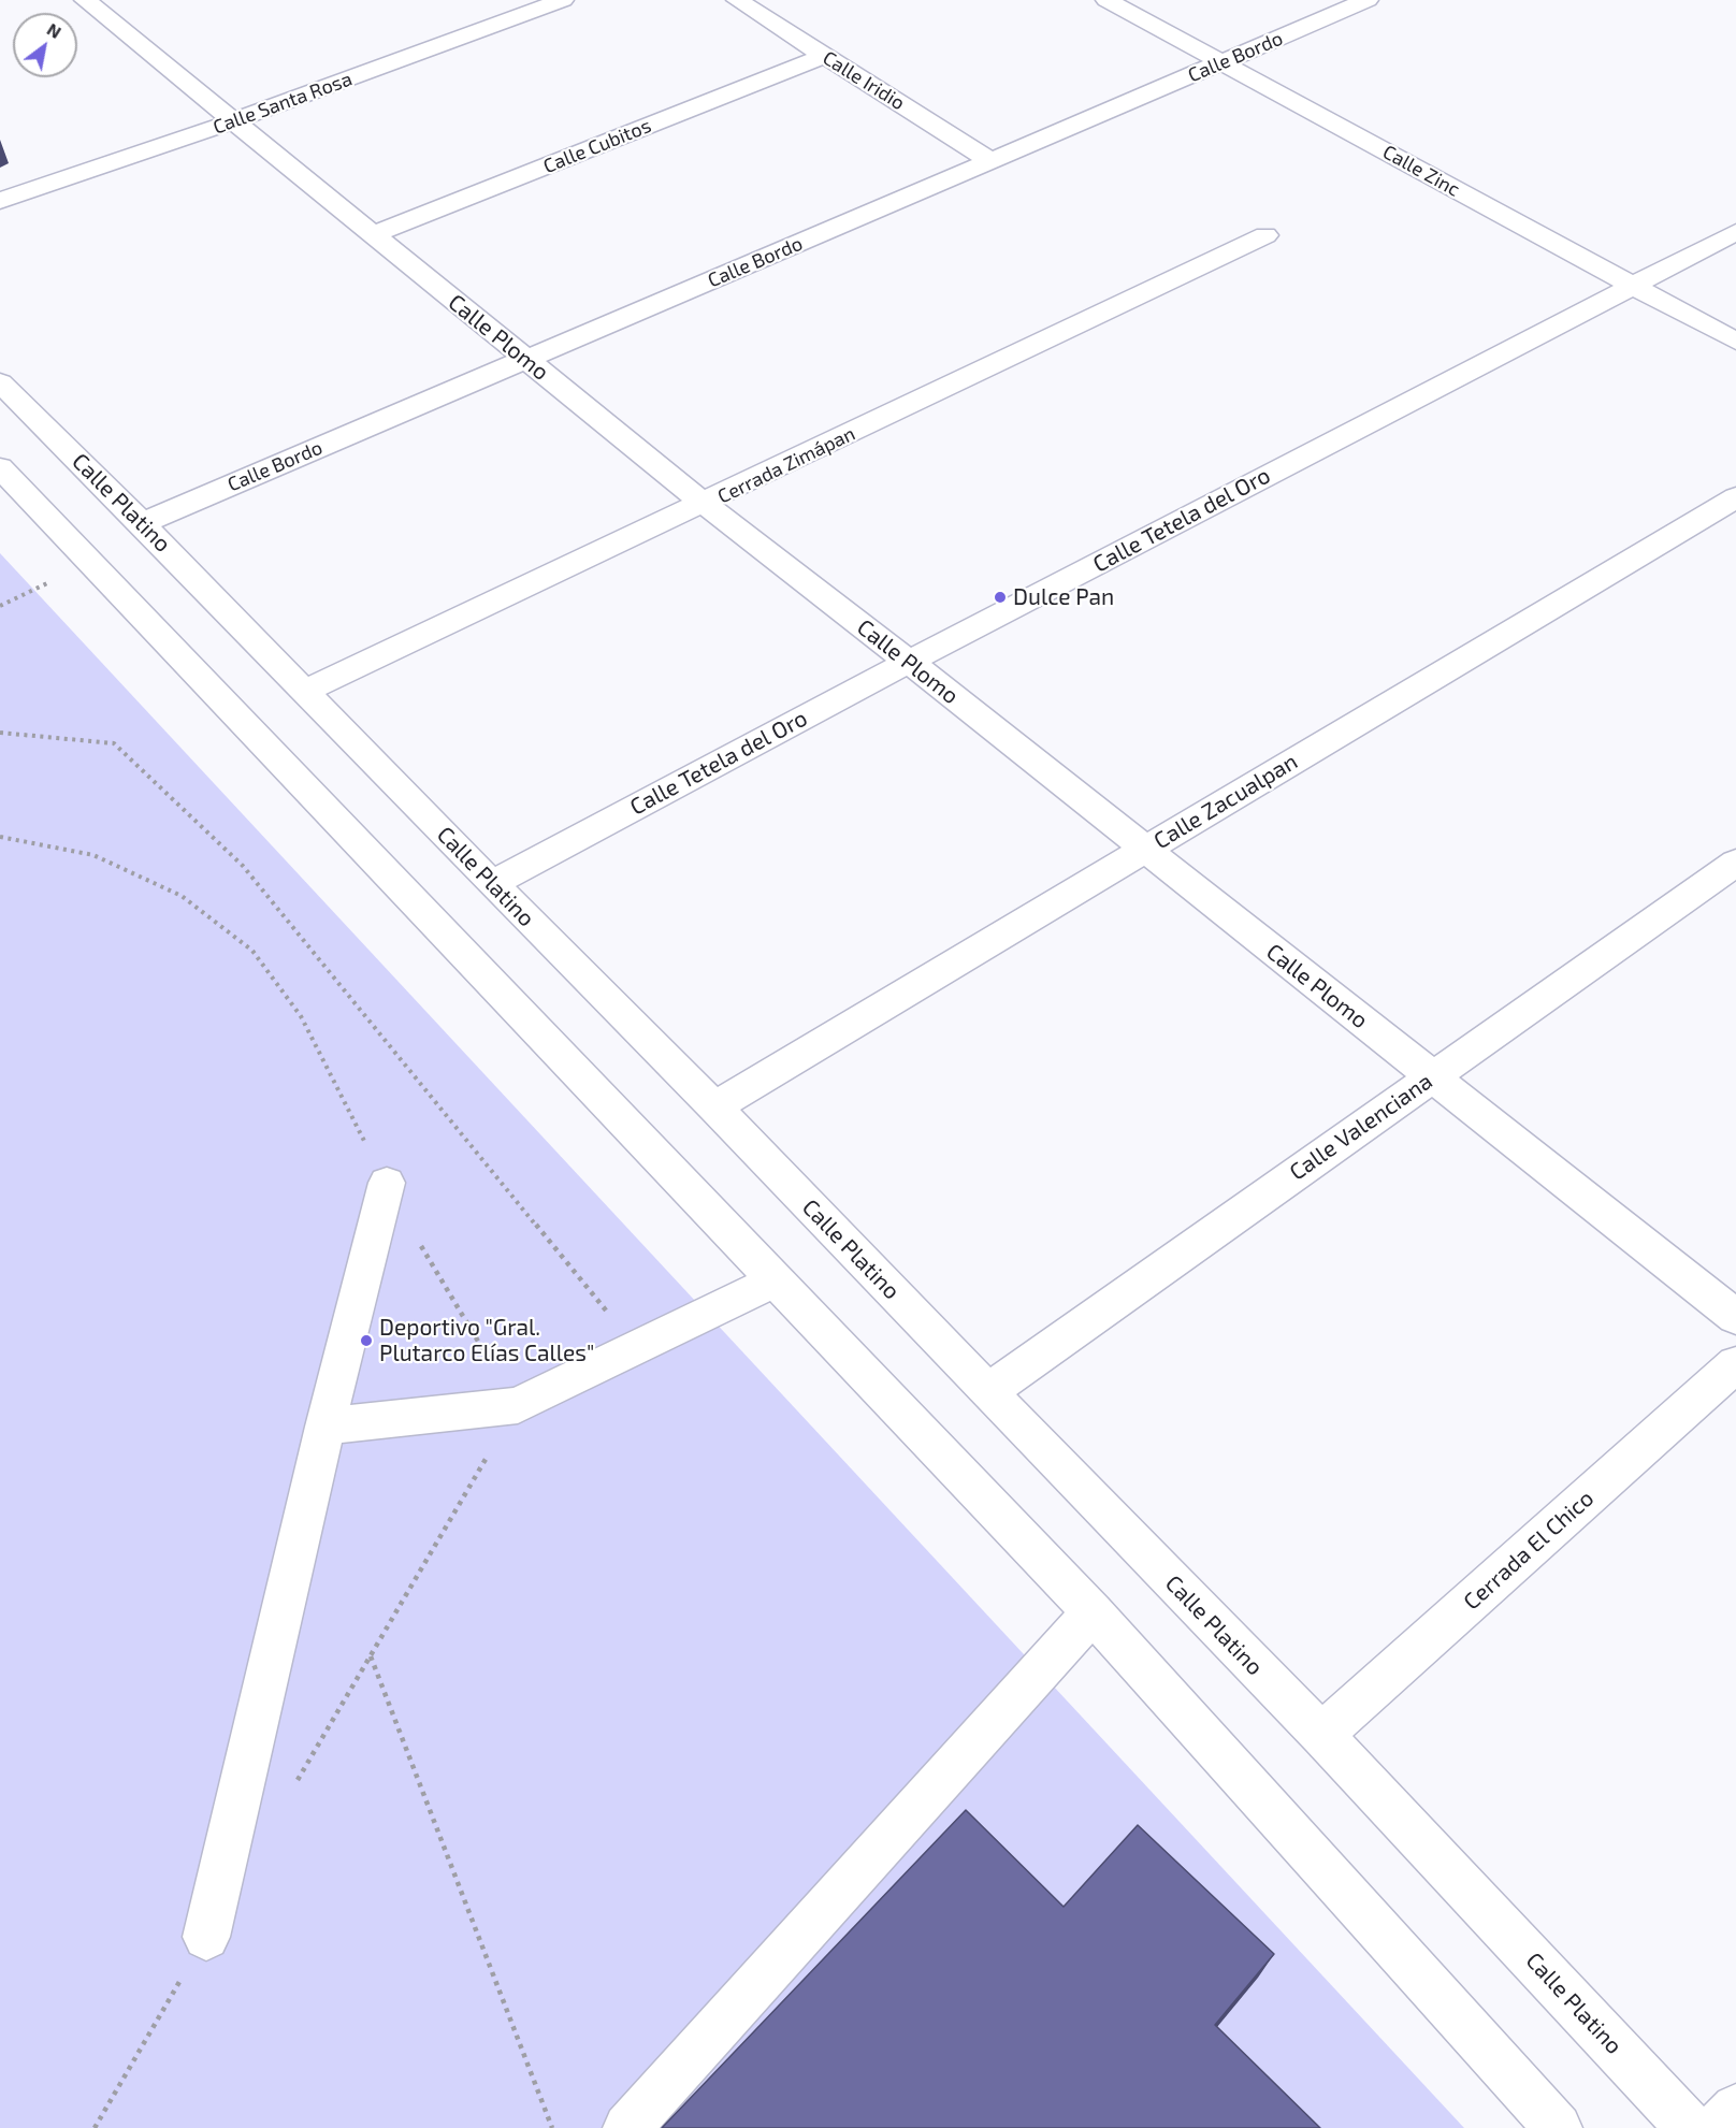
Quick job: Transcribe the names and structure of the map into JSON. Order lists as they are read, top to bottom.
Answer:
{
  "streets": {
    "street": [
      "Calle Bordo",
      "Calle Iridio",
      "Calle Santa Rosa",
      "Calle Cubitos",
      "Calle Zinc",
      "Calle Plomo",
      "Cerrada Zimápan",
      "Calle Platino",
      "Calle Tetela del Oro",
      "Calle Zacualpan",
      "Calle Valenciana",
      "Cerrada El Chico"
    ]
  },
  "crossings": [
    ["Calle Bordo", "Calle Iridio"],
    ["Calle Bordo", "Calle Zinc"],
    ["Calle Bordo", "Calle Plomo"],
    ["Calle Bordo", "Calle Platino"],
    ["Calle Iridio", "Calle Cubitos"],
    ["Calle Santa Rosa", "Calle Plomo"],
    ["Calle Cubitos", "Calle Plomo"],
    ["Calle Zinc", "Calle Tetela del Oro"],
    ["Calle Plomo", "Cerrada Zimápan"],
    ["Calle Plomo", "Calle Tetela del Oro"],
    ["Calle Plomo", "Calle Zacualpan"],
    ["Calle Plomo", "Calle Valenciana"],
    ["Cerrada Zimápan", "Calle Platino"],
    ["Calle Platino", "Calle Tetela del Oro"],
    ["Calle Platino", "Calle Zacualpan"],
    ["Calle Platino", "Calle Valenciana"],
    ["Calle Platino", "Cerrada El Chico"]
  ],
  "places": ["Dulce Pan", "Deportivo \"Gral. Plutarco Elías Calles\""],
  "north": "top right"
}
